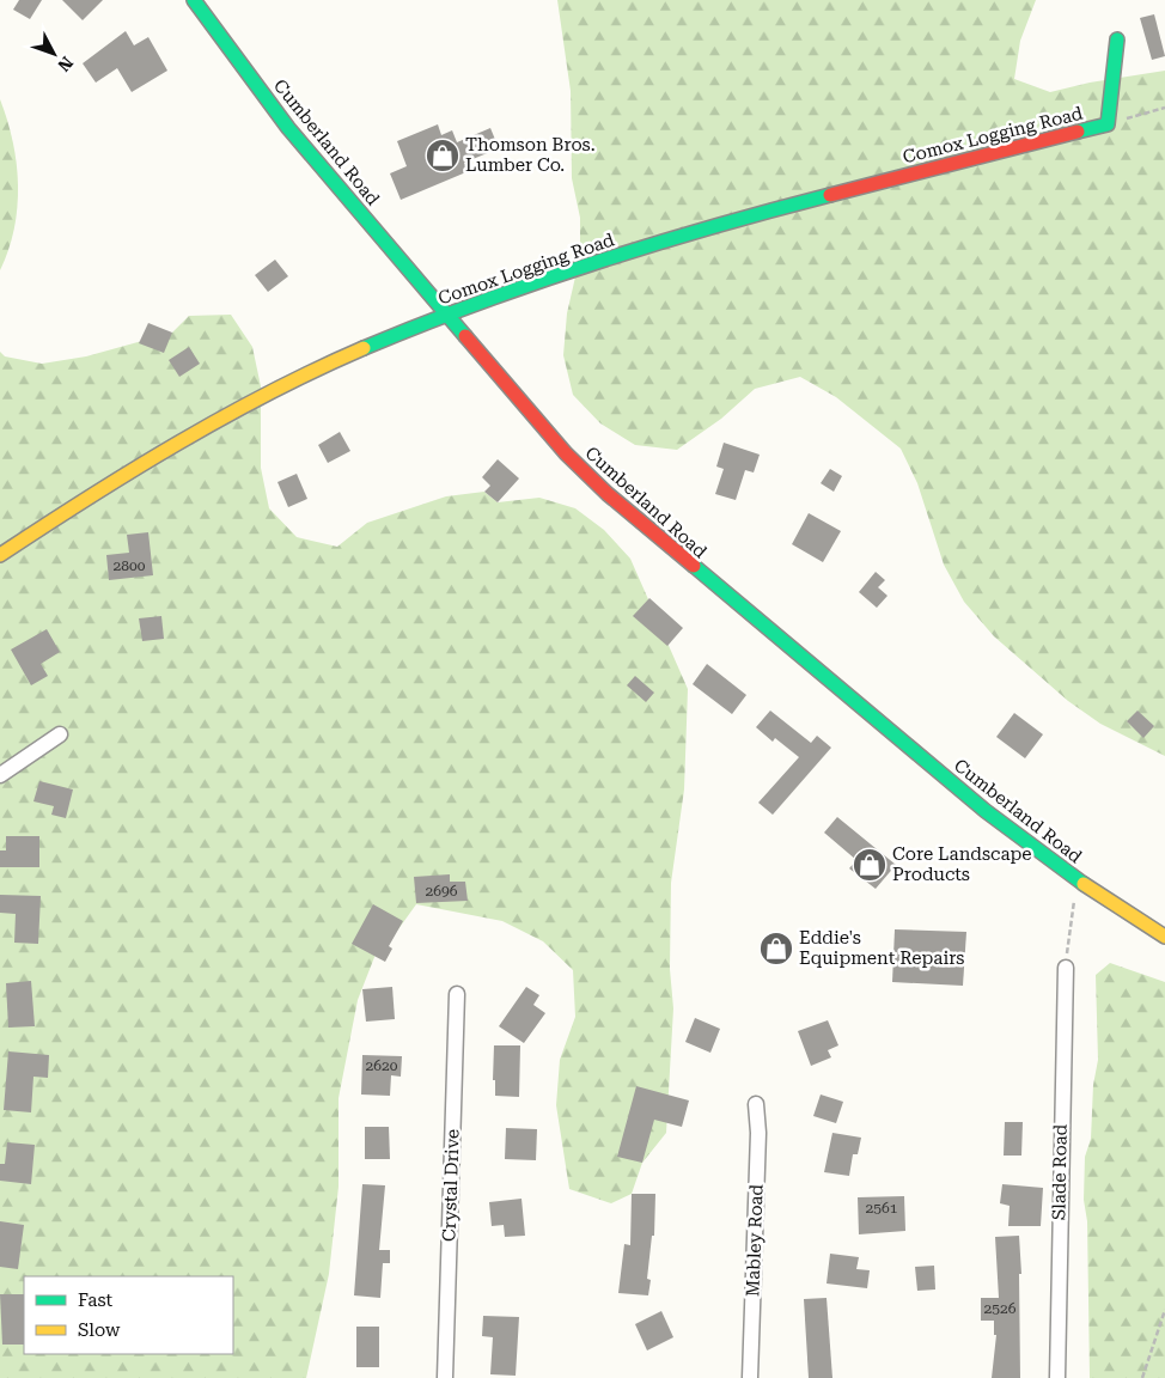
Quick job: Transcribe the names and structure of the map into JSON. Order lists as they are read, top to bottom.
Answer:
{
  "streets": {
    "street": [
      "Comox Logging Road",
      "Cumberland Road",
      "Slade Road",
      "Crystal Drive",
      "Mabley Road"
    ]
  },
  "crossings": [
    ["Comox Logging Road", "Cumberland Road"]
  ],
  "places": {
    "shop": ["Thomson Bros. Lumber Co.", "Core Landscape Products", "Eddie's Equipment Repairs"]
  },
  "house_numbers": [
    "2800",
    "2696",
    "2620",
    "2561",
    "2526"
  ],
  "legend": ["Fast", "Slow"],
  "north": "bottom right"
}
